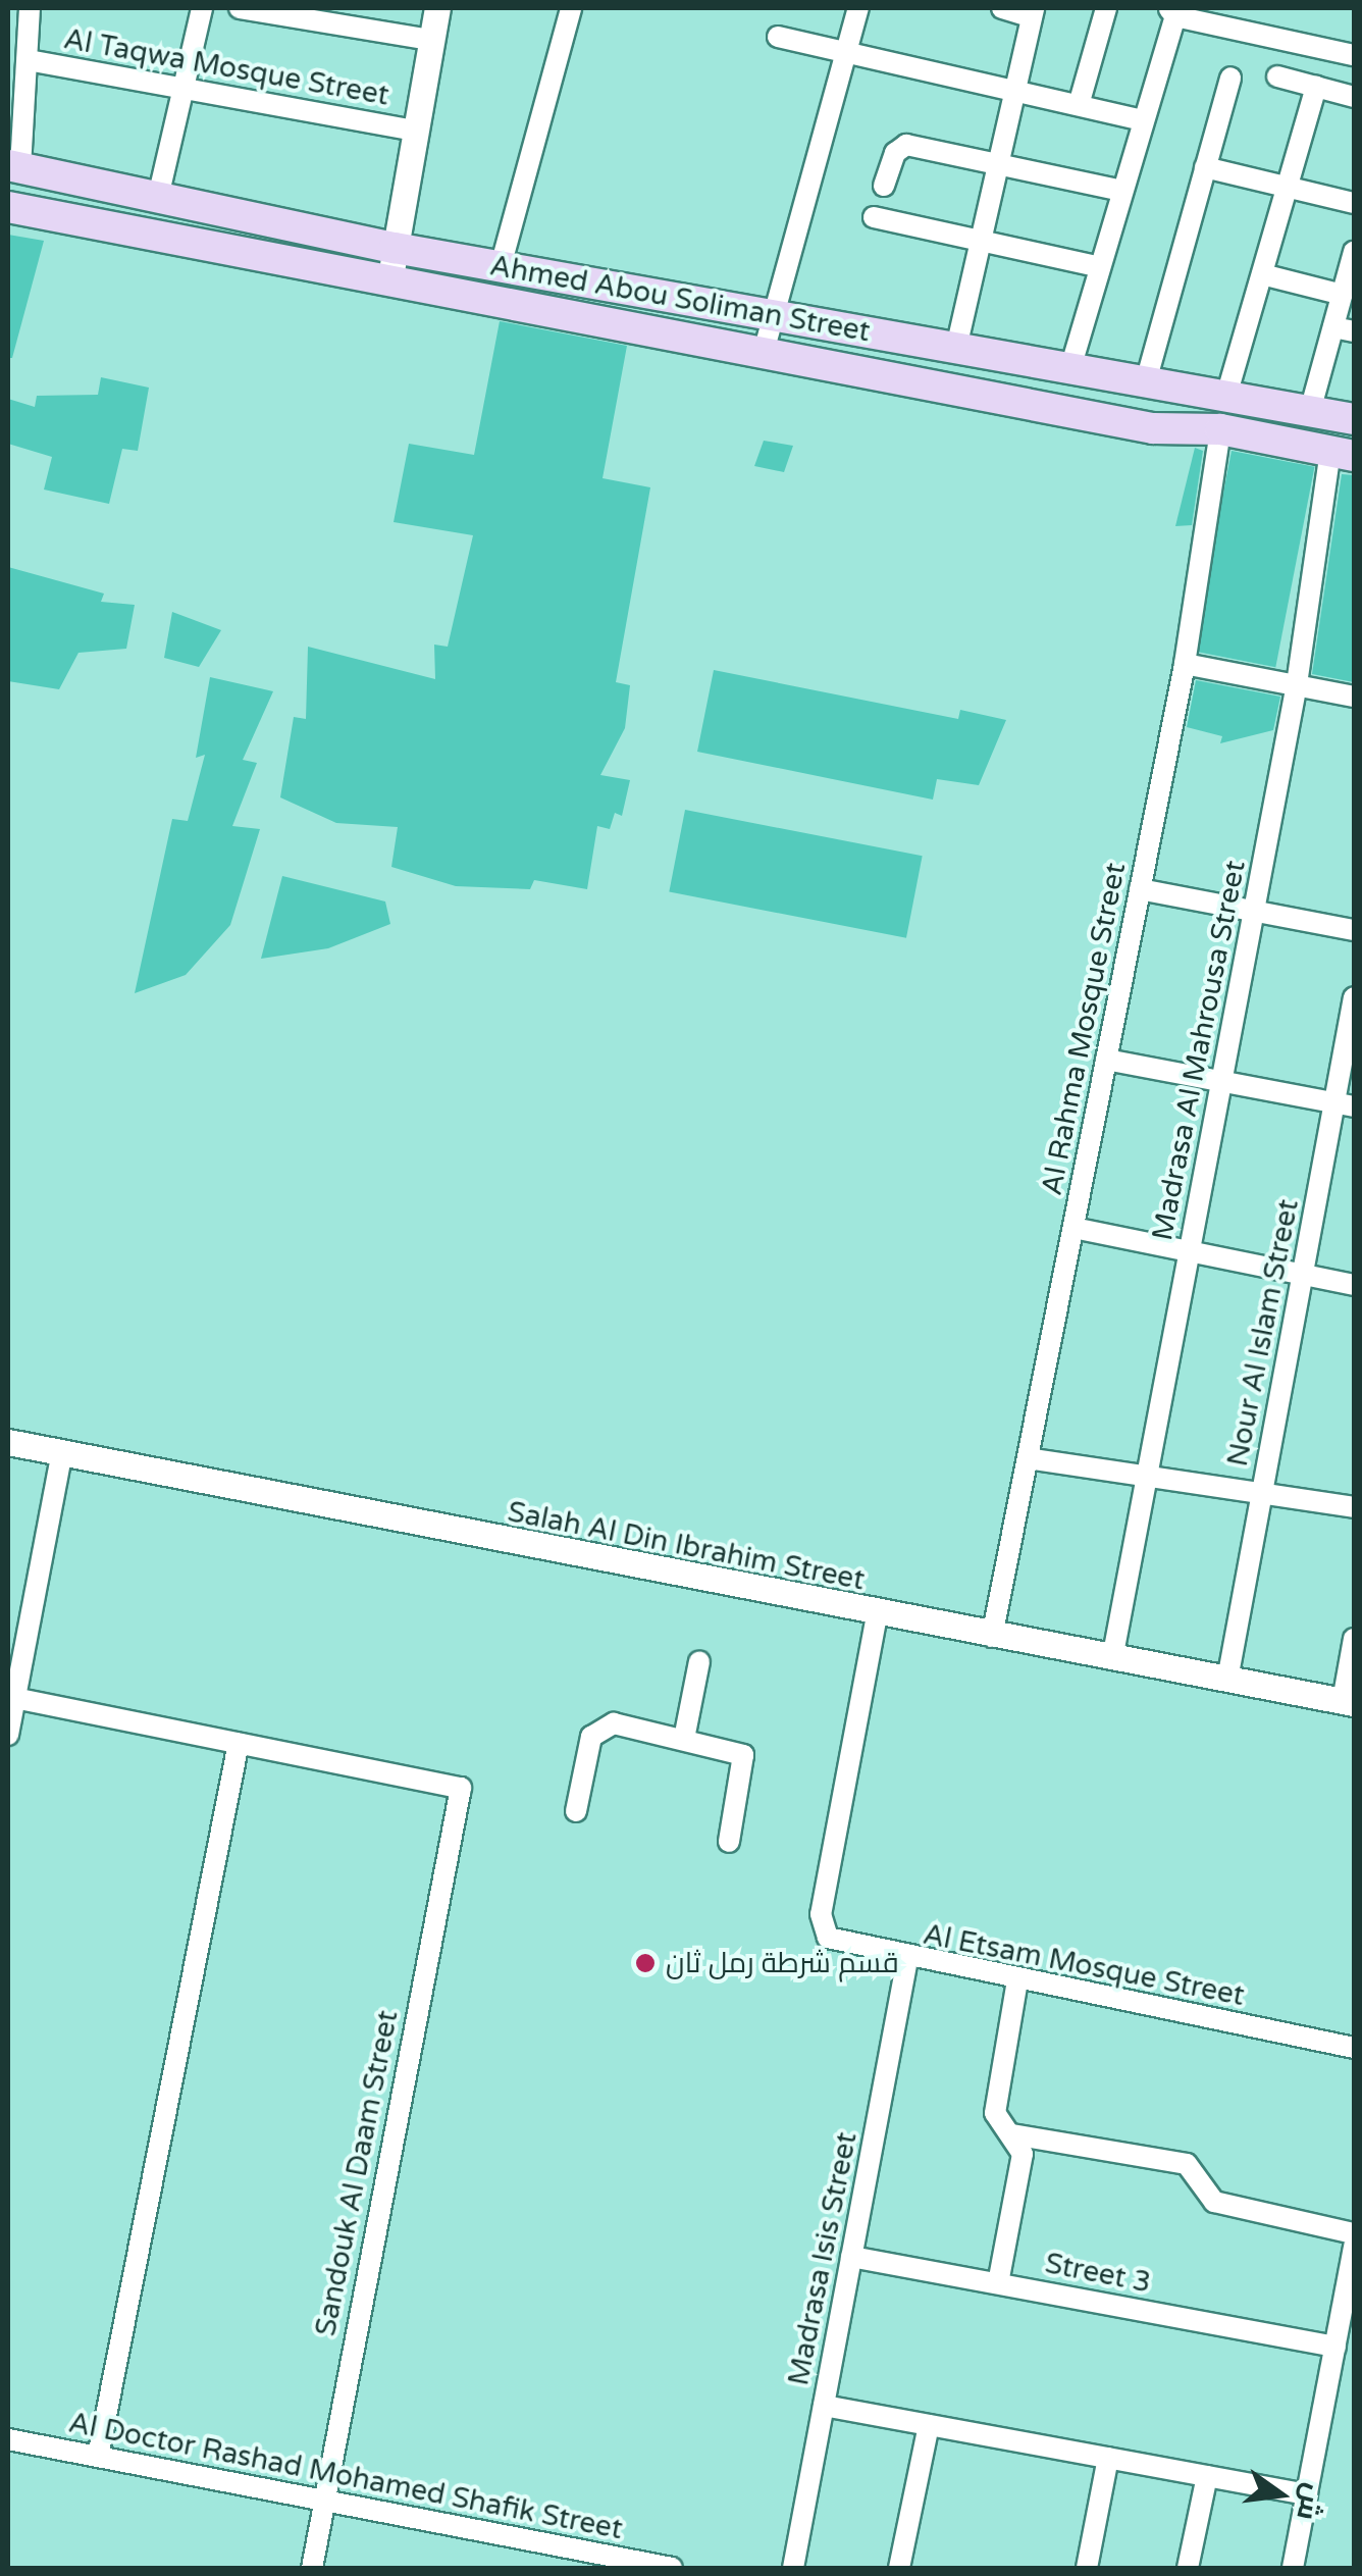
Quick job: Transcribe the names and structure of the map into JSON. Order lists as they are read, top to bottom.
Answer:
{
  "streets": {
    "main road": ["Ahmed Abou Soliman Street"],
    "street": [
      "Al Taqwa Mosque Street",
      "Al Rahma Mosque Street",
      "Madrasa Al Mahrousa Street",
      "Nour Al Islam Street",
      "Salah Al Din Ibrahim Street",
      "Al Etsam Mosque Street",
      "Sandouk Al Daam Street",
      "Madrasa Isis Street",
      "Street 3",
      "Al Doctor Rashad Mohamed Shafik Street"
    ]
  },
  "crossings": [
    ["Ahmed Abou Soliman Street", "Al Rahma Mosque Street"],
    ["Ahmed Abou Soliman Street", "Madrasa Al Mahrousa Street"],
    ["Al Rahma Mosque Street", "Salah Al Din Ibrahim Street"],
    ["Madrasa Al Mahrousa Street", "Salah Al Din Ibrahim Street"],
    ["Nour Al Islam Street", "Salah Al Din Ibrahim Street"],
    ["Salah Al Din Ibrahim Street", "Al Etsam Mosque Street"],
    ["Al Etsam Mosque Street", "Madrasa Isis Street"],
    ["Sandouk Al Daam Street", "Al Doctor Rashad Mohamed Shafik Street"],
    ["Madrasa Isis Street", "Street 3"]
  ],
  "places": ["قسم شرطة رمل ثان"],
  "north": "right"
}
